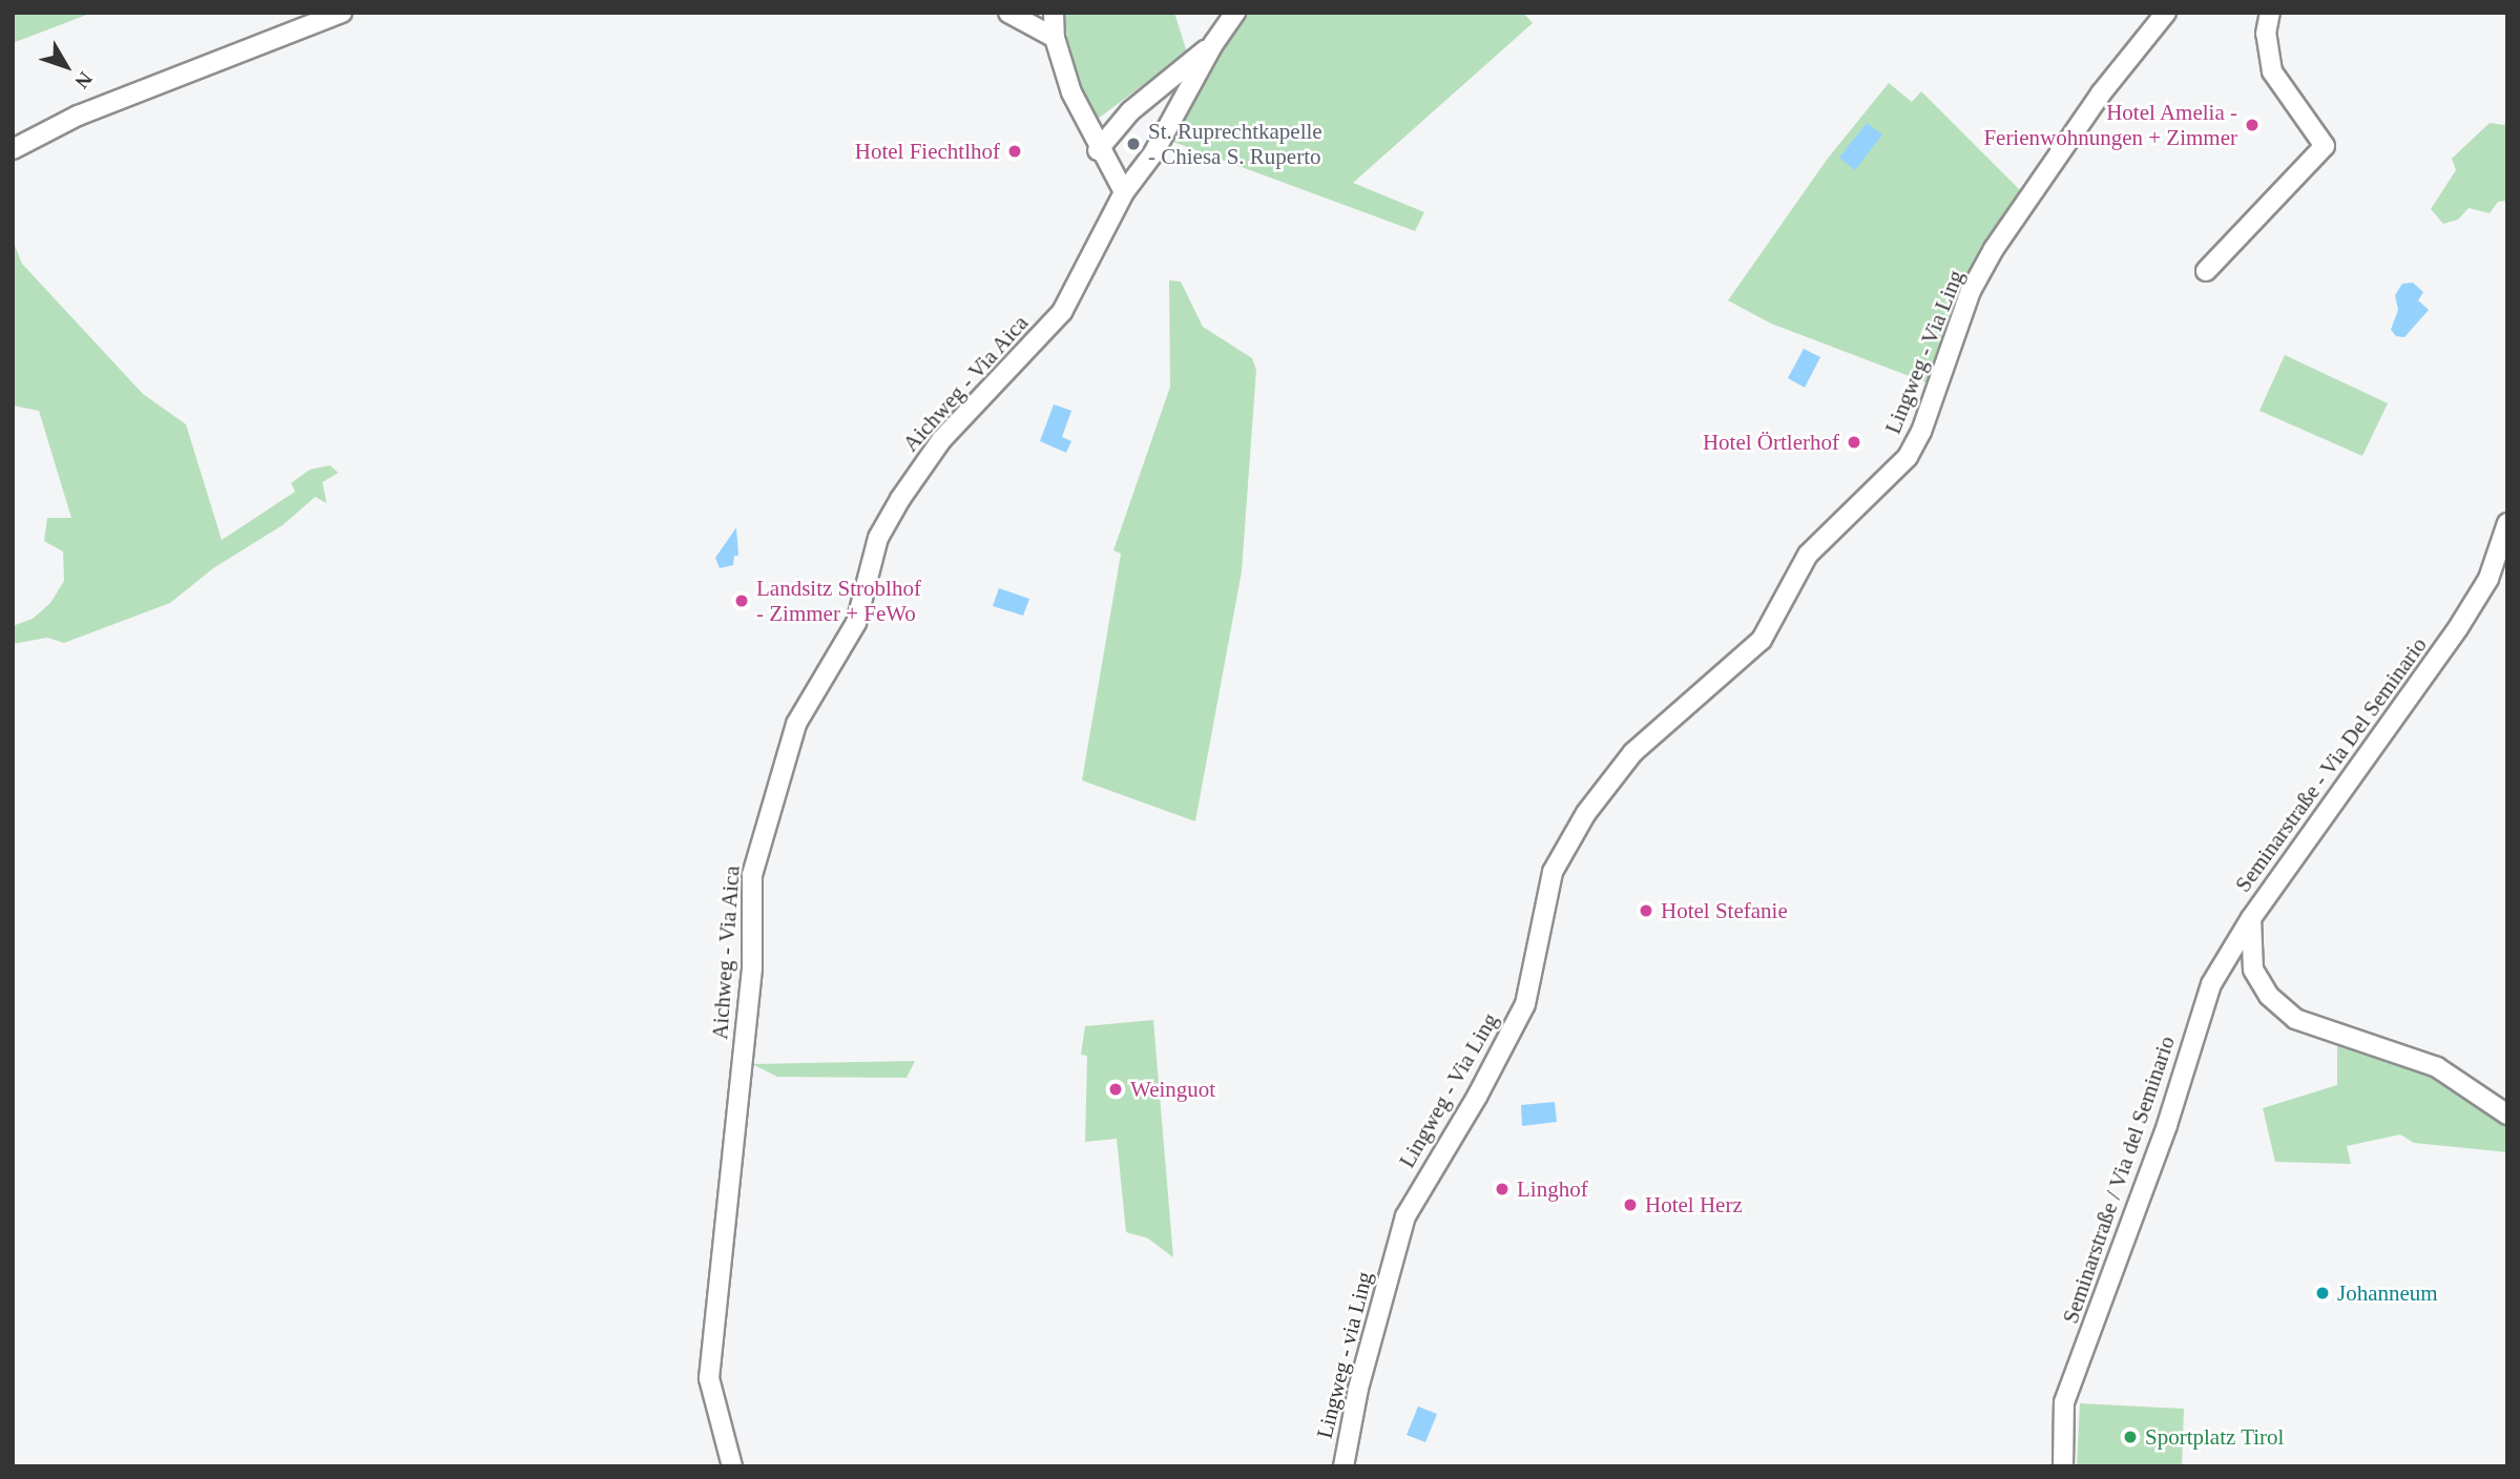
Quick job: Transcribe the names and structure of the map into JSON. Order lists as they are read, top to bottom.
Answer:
{
  "streets": {
    "street": [
      "Lingweg - Via Ling",
      "Aichweg - Via Aica",
      "Seminarstraße - Via Del Seminario",
      "Seminarstraße / Via del Seminario",
      "Lingweg - via Ling"
    ]
  },
  "crossings": [
    ["Lingweg - Via Ling", "Lingweg - via Ling"],
    ["Seminarstraße - Via Del Seminario", "Seminarstraße / Via del Seminario"]
  ],
  "places": [
    "Hotel Amelia - Ferienwohnungen + Zimmer",
    "St. Ruprechtkapelle - Chiesa S. Ruperto",
    "Hotel Fiechtlhof",
    "Hotel Örtlerhof",
    "Landsitz Stroblhof - Zimmer + FeWo",
    "Hotel Stefanie",
    "Weinguot",
    "Linghof",
    "Hotel Herz",
    "Johanneum",
    "Sportplatz Tirol"
  ],
  "north": "bottom right"
}
